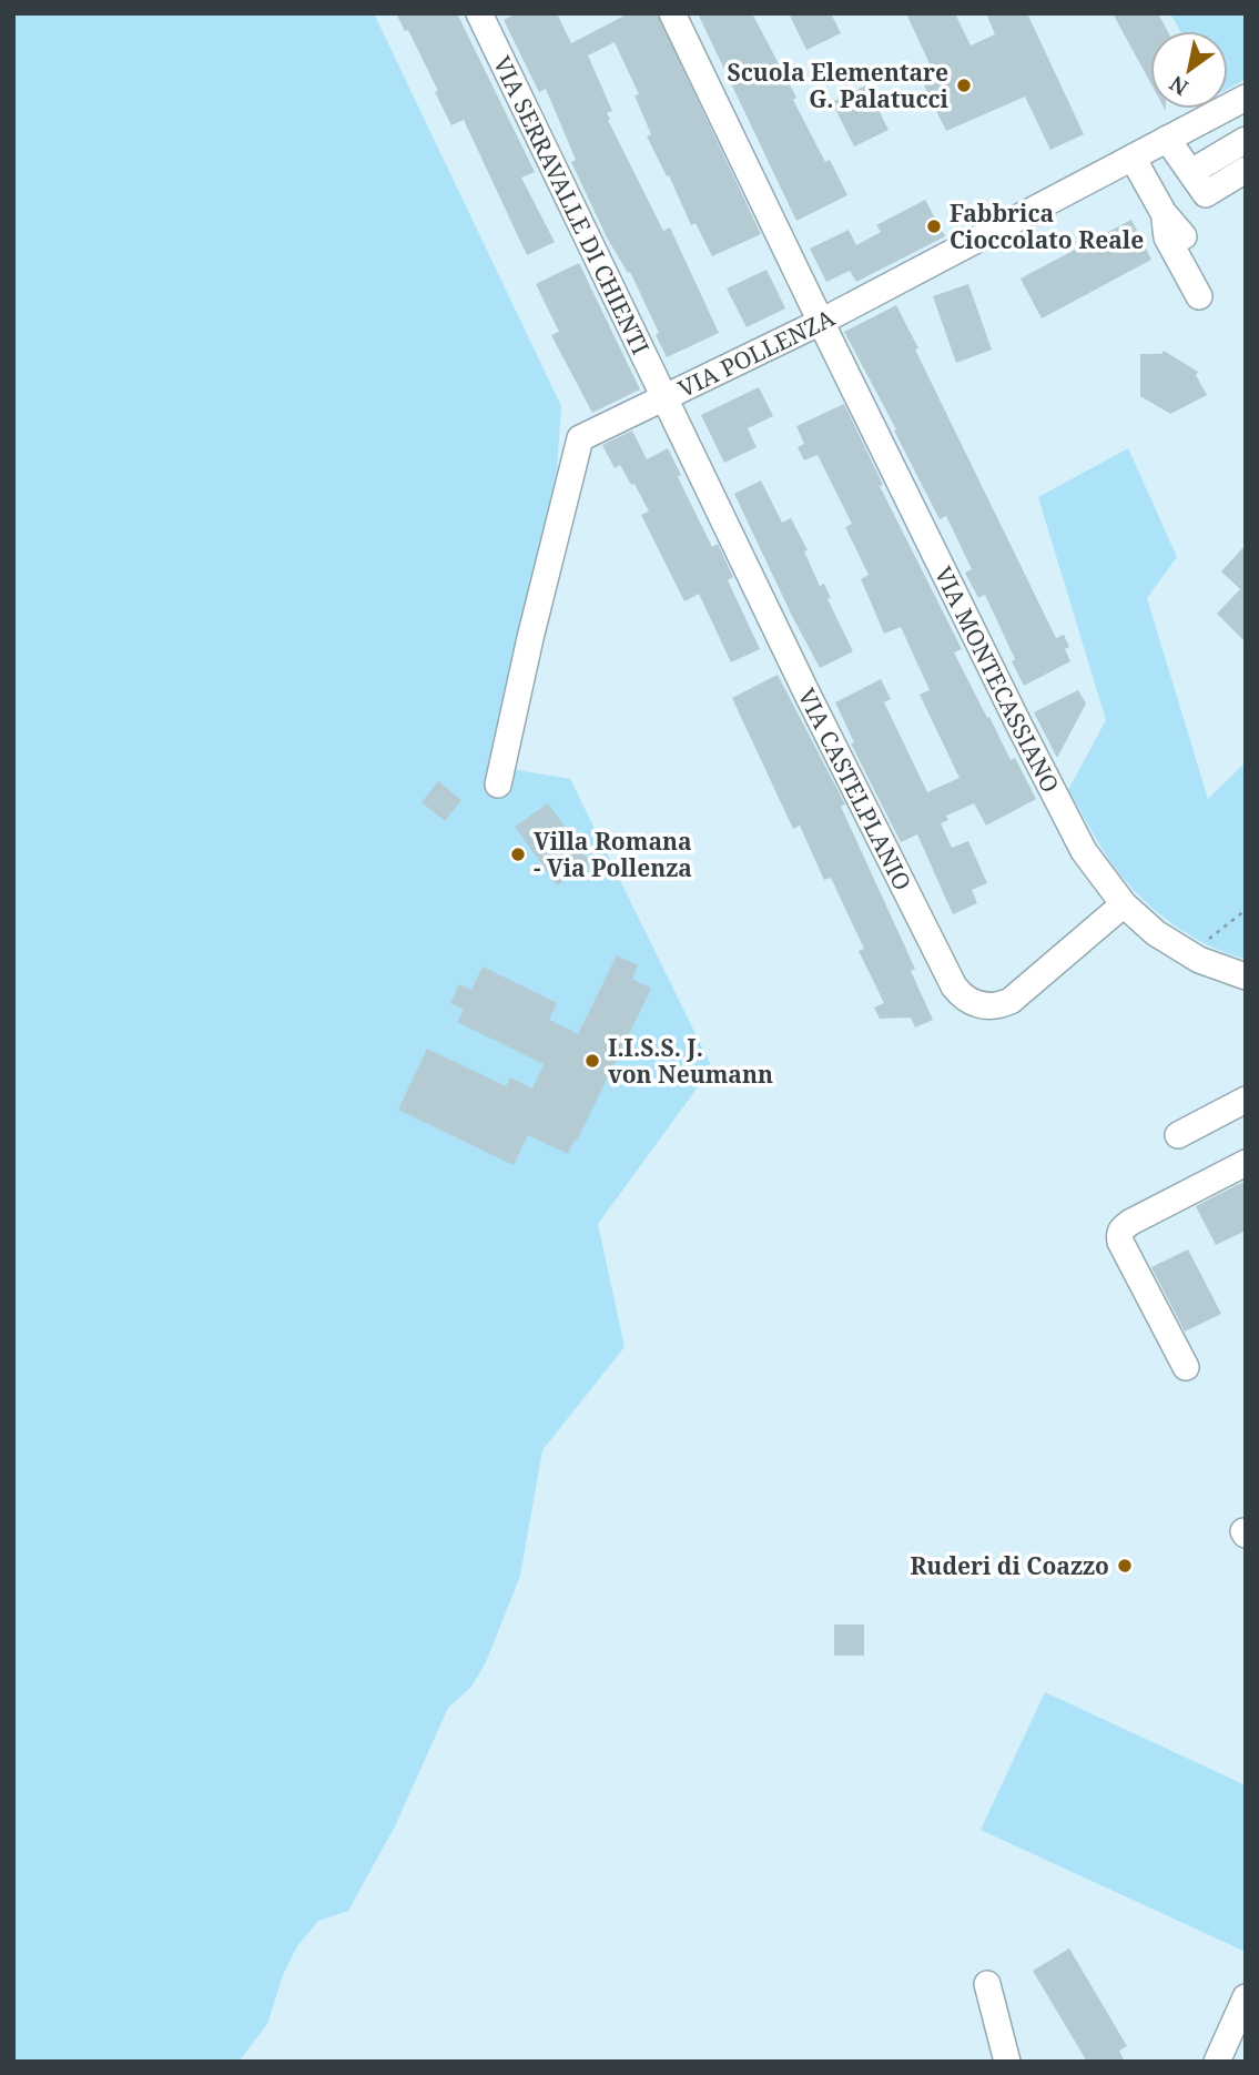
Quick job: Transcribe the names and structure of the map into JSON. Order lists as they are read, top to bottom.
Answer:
{
  "streets": {
    "street": [
      "VIA SERRAVALLE DI CHIENTI",
      "VIA POLLENZA",
      "VIA MONTECASSIANO",
      "VIA CASTELPLANIO"
    ]
  },
  "crossings": [
    ["VIA SERRAVALLE DI CHIENTI", "VIA POLLENZA"],
    ["VIA SERRAVALLE DI CHIENTI", "VIA CASTELPLANIO"],
    ["VIA POLLENZA", "VIA MONTECASSIANO"],
    ["VIA POLLENZA", "VIA CASTELPLANIO"],
    ["VIA MONTECASSIANO", "VIA CASTELPLANIO"]
  ],
  "places": [
    "Scuola Elementare G. Palatucci",
    "Fabbrica Cioccolato Reale",
    "Villa Romana - Via Pollenza",
    "I.I.S.S. J. von Neumann",
    "Ruderi di Coazzo"
  ],
  "north": "bottom left"
}
